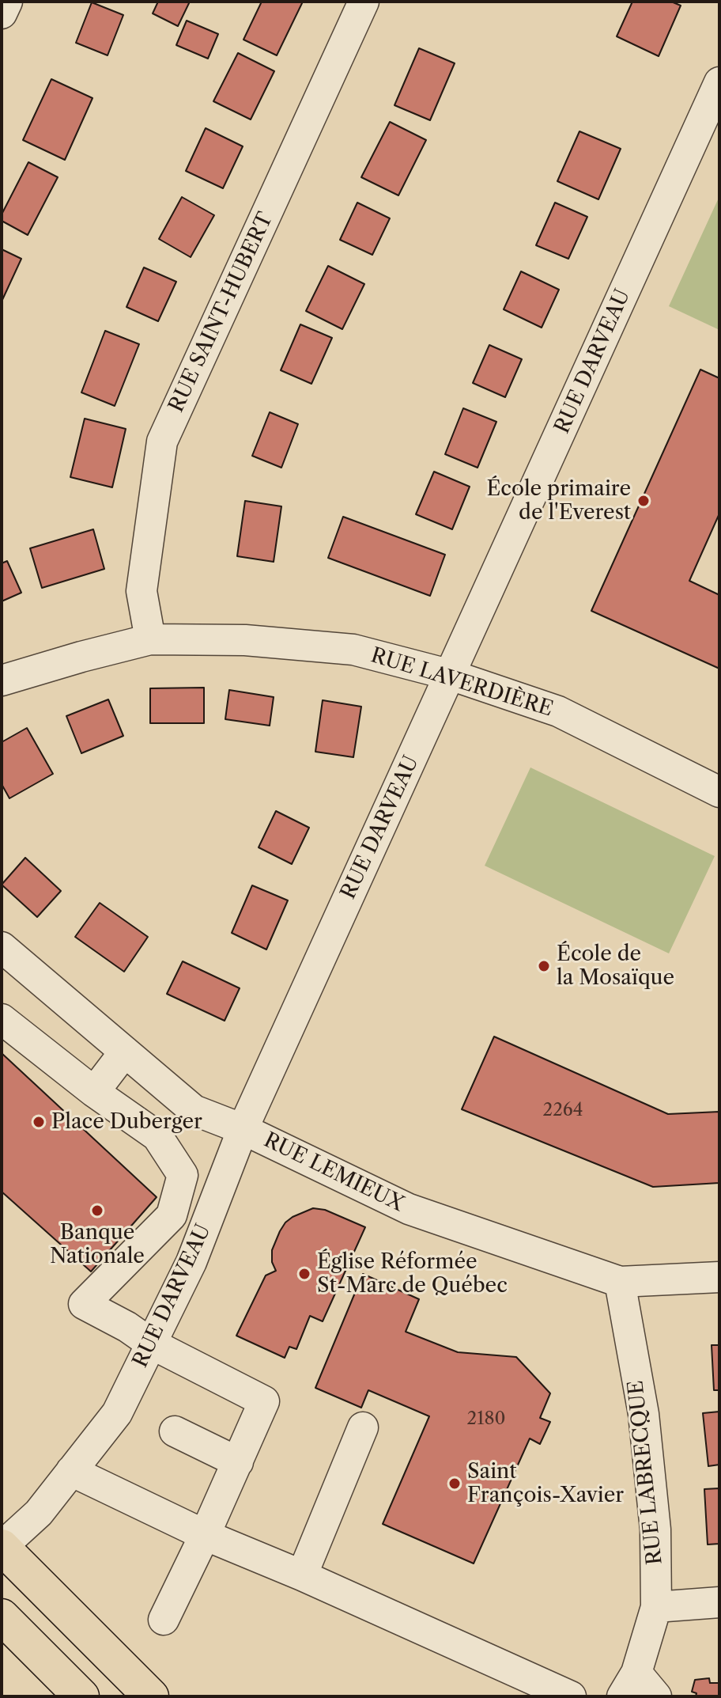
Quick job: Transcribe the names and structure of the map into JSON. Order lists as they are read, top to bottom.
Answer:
{
  "streets": {
    "street": [
      "RUE SAINT-HUBERT",
      "RUE DARVEAU",
      "RUE LAVERDIÈRE",
      "RUE LEMIEUX",
      "RUE LABRECQUE"
    ]
  },
  "crossings": [
    ["RUE SAINT-HUBERT", "RUE LAVERDIÈRE"],
    ["RUE DARVEAU", "RUE LAVERDIÈRE"],
    ["RUE DARVEAU", "RUE LEMIEUX"],
    ["RUE LEMIEUX", "RUE LABRECQUE"]
  ],
  "places": [
    "École primaire de l'Everest",
    "École de la Mosaïque",
    "Place Duberger",
    "Banque Nationale",
    "Église Réformée St-Marc de Québec",
    "Saint François-Xavier"
  ],
  "house_numbers": ["2264", "2180"]
}
